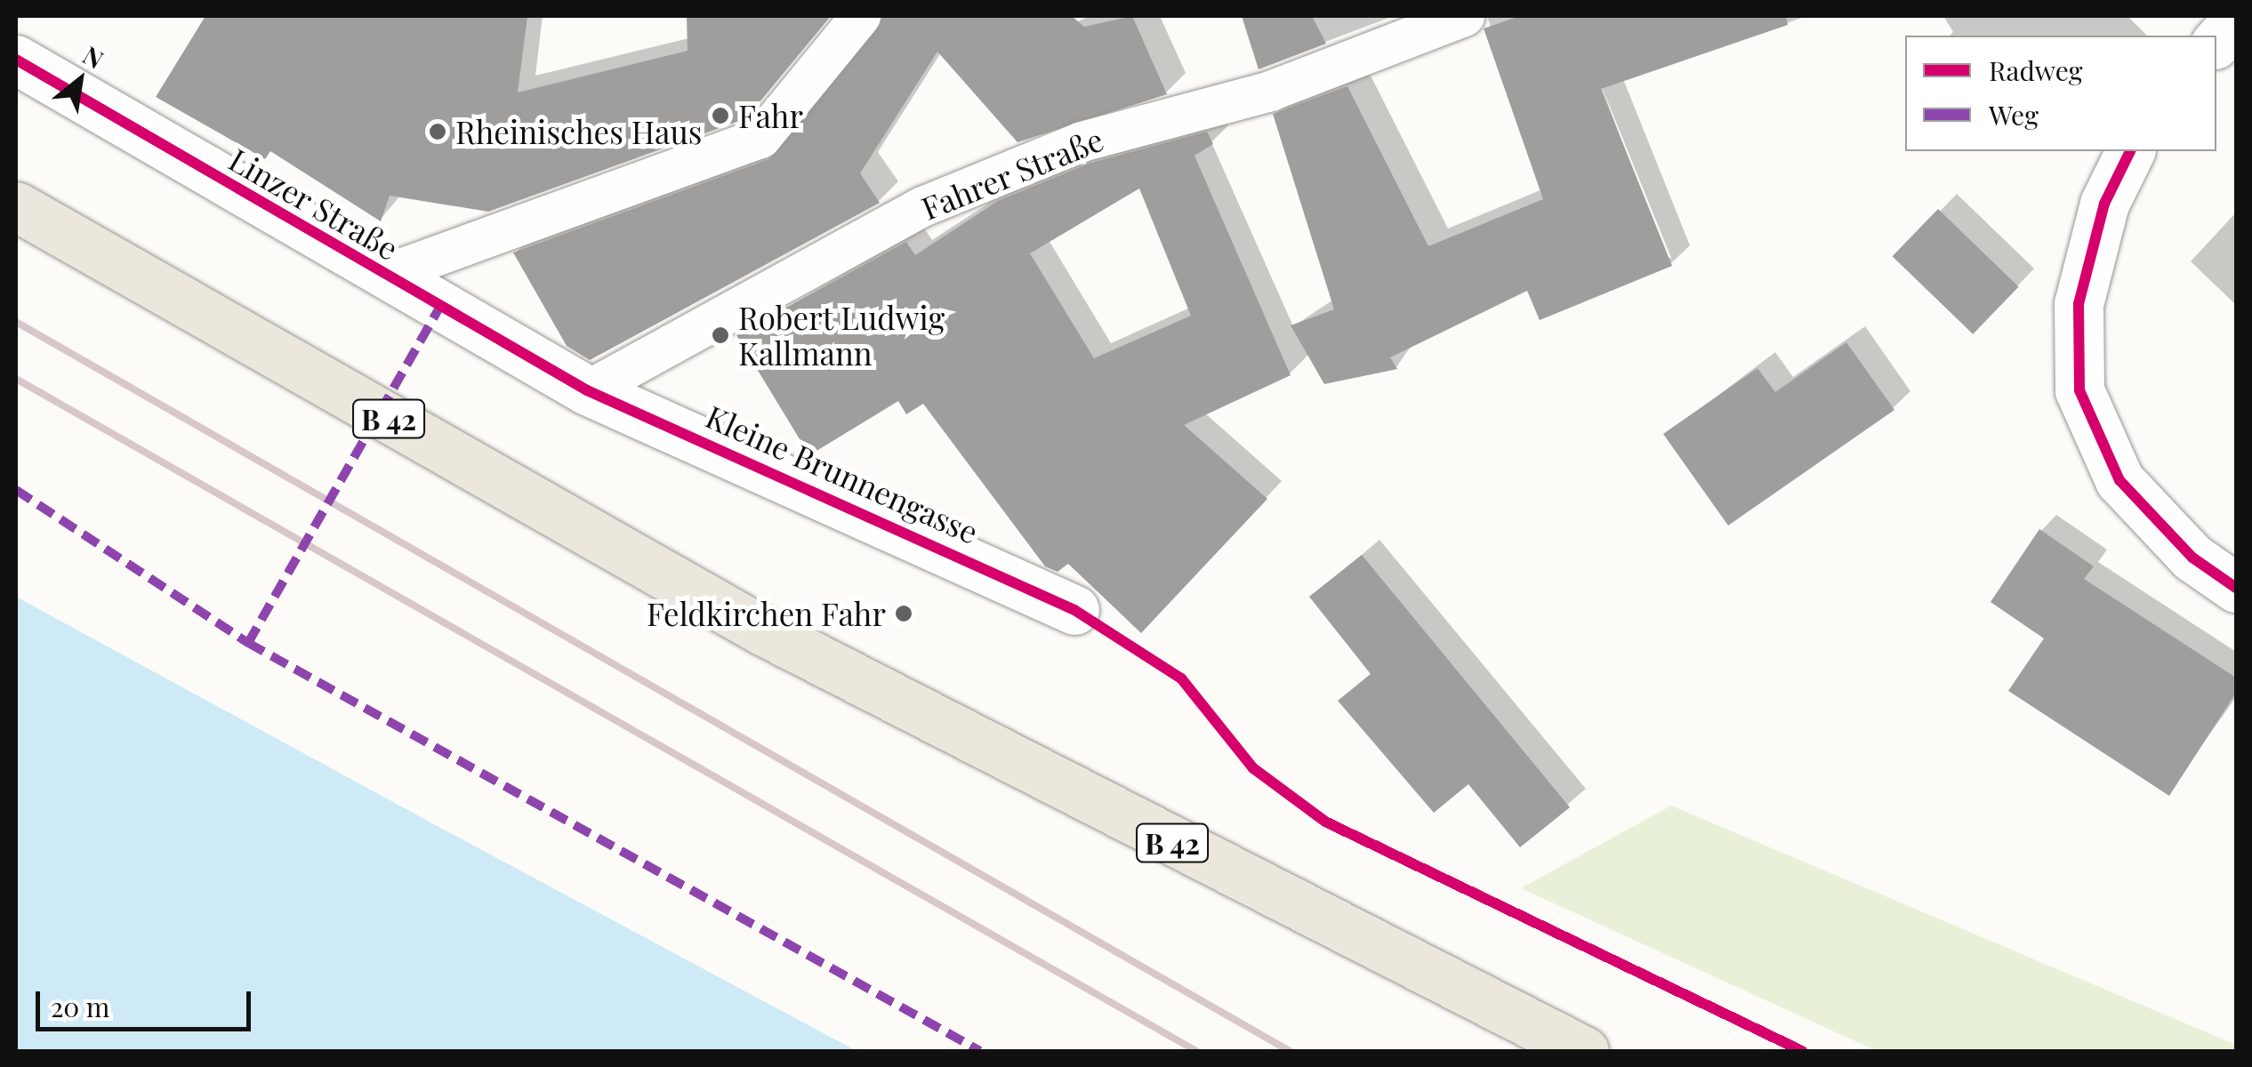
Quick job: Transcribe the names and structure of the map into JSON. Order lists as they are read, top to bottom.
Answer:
{
  "streets": {
    "main road": ["B 42"],
    "street": ["Linzer Straße", "Kleine Brunnengasse"],
    "lane": ["Fahrer Straße"]
  },
  "crossings": [
    ["Fahrer Straße", "Linzer Straße"],
    ["Fahrer Straße", "Kleine Brunnengasse"],
    ["Linzer Straße", "Kleine Brunnengasse"]
  ],
  "places": [
    "Fahr",
    "Rheinisches Haus",
    "Robert Ludwig Kallmann",
    "Feldkirchen Fahr"
  ],
  "legend": ["Radweg", "Weg"],
  "scale_bar": "20 m",
  "north": "top right"
}
